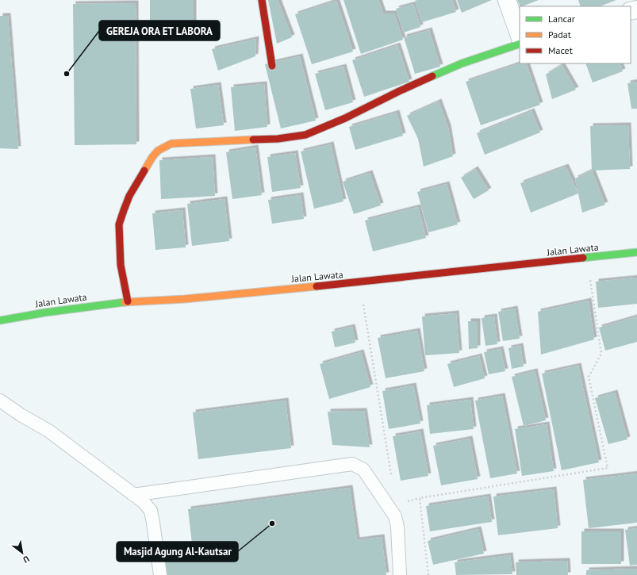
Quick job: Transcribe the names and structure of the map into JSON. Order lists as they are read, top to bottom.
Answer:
{
  "streets": {
    "street": ["Jalan Lawata"]
  },
  "places": ["GEREJA ORA ET LABORA", "Masjid Agung Al-Kautsar"],
  "legend": ["Lancar", "Padat", "Macet"],
  "north": "bottom right"
}
